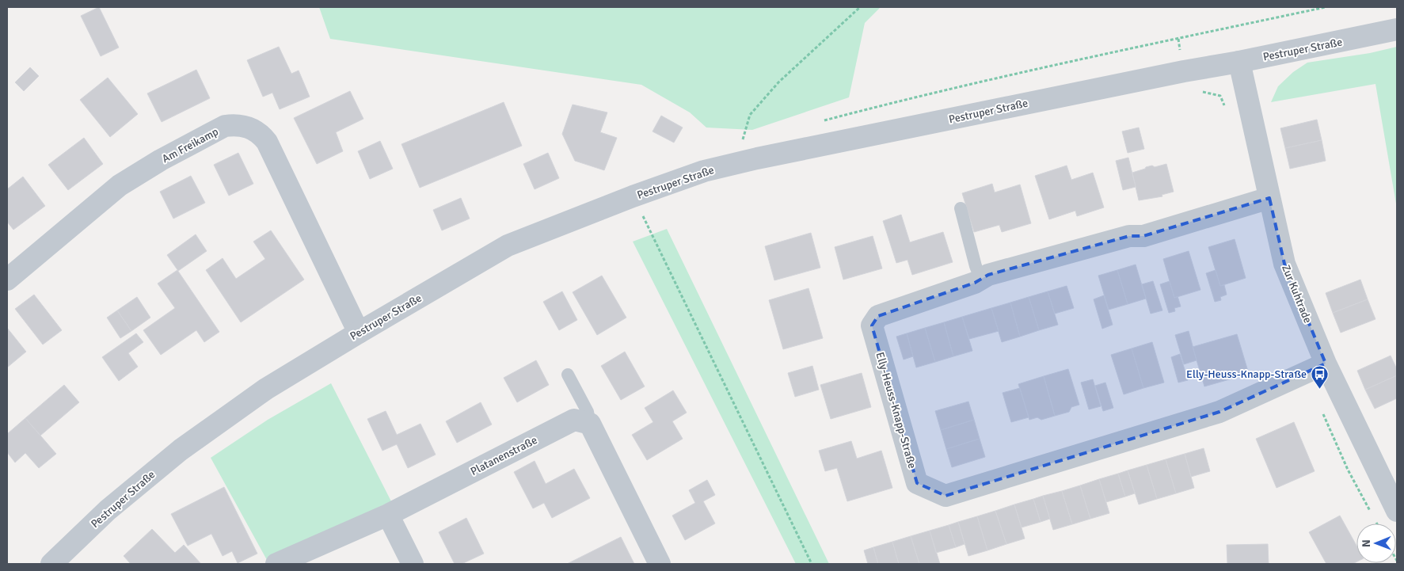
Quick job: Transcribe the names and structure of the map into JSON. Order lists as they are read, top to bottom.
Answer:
{
  "streets": {
    "street": [
      "Pestruper Straße",
      "Am Freikamp",
      "Zur Kuhtrade",
      "Elly-Heuss-Knapp-Straße",
      "Platanenstraße"
    ]
  },
  "crossings": [
    ["Pestruper Straße", "Am Freikamp"],
    ["Pestruper Straße", "Zur Kuhtrade"],
    ["Zur Kuhtrade", "Elly-Heuss-Knapp-Straße"]
  ],
  "places": {
    "bus stop": ["Elly-Heuss-Knapp-Straße"]
  },
  "north": "left"
}
